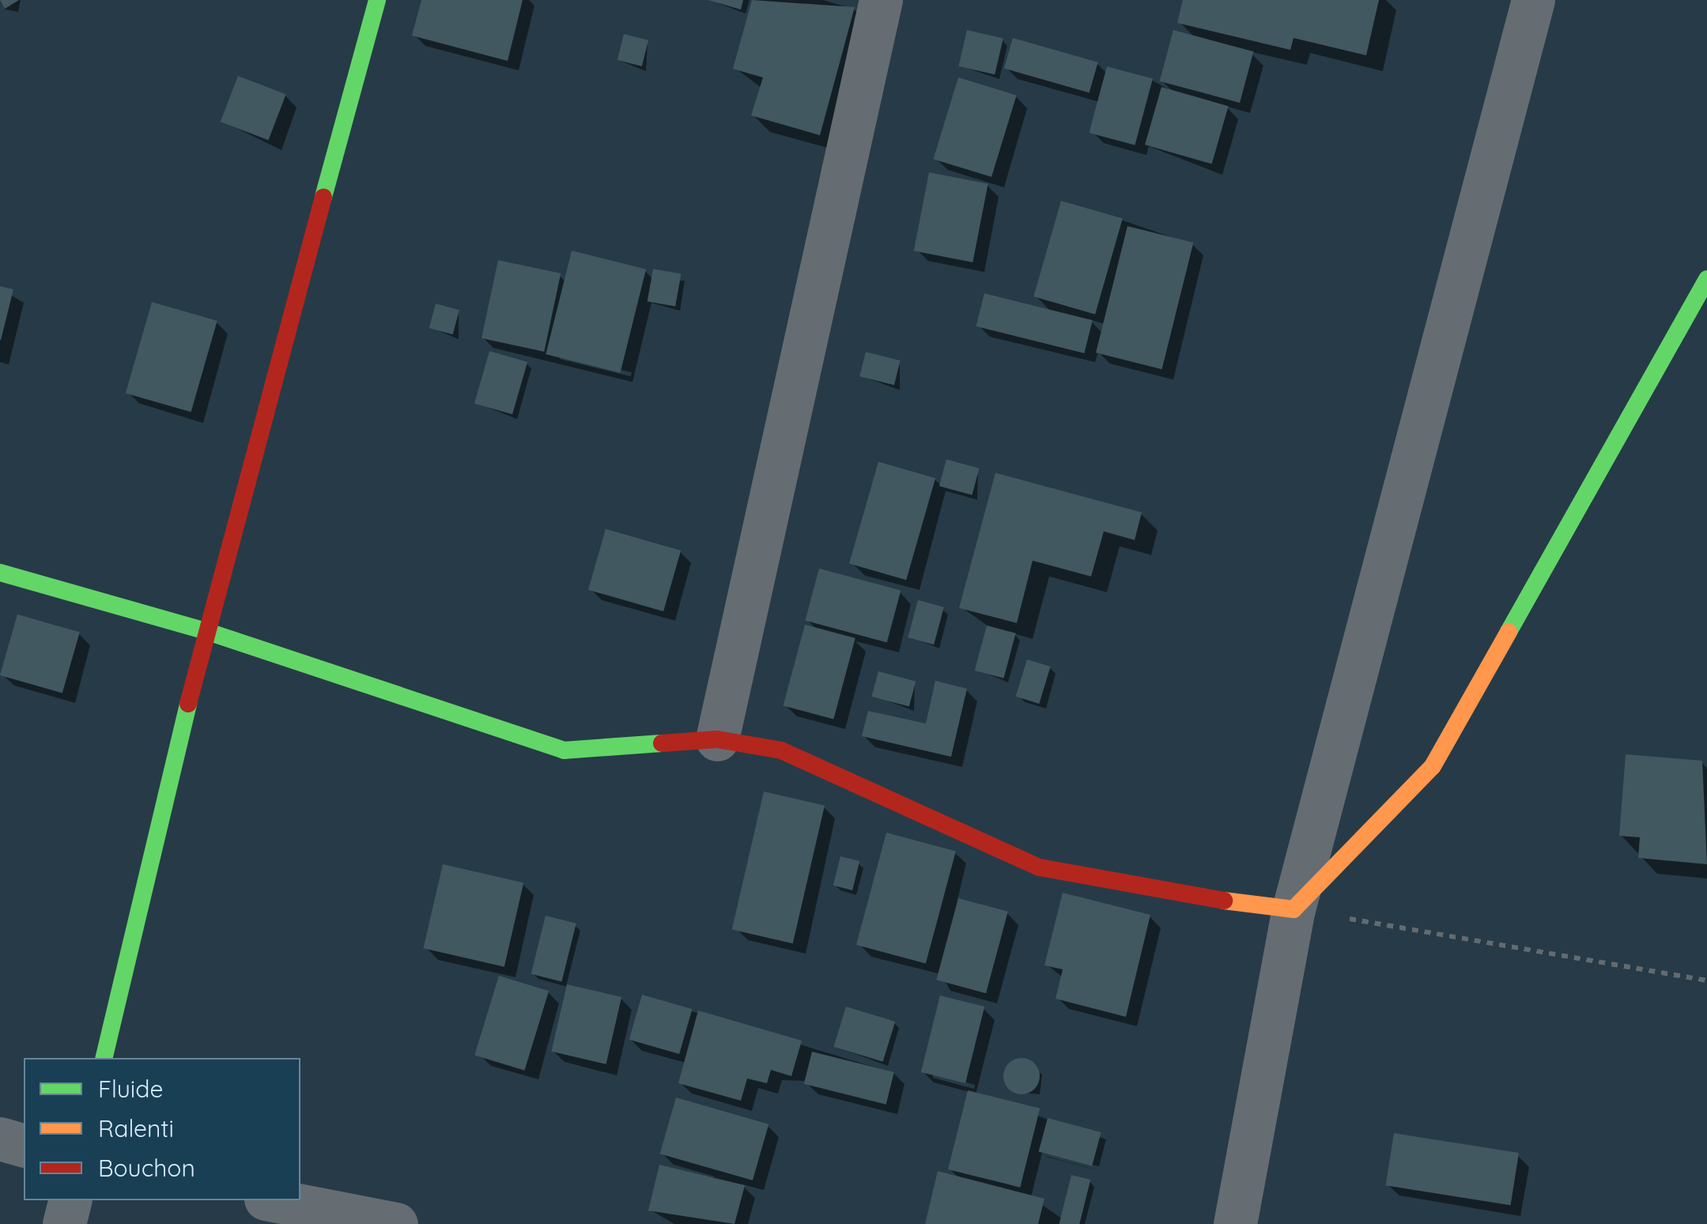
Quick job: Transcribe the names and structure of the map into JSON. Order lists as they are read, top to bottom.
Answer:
{
  "legend": ["Fluide", "Ralenti", "Bouchon"]
}
